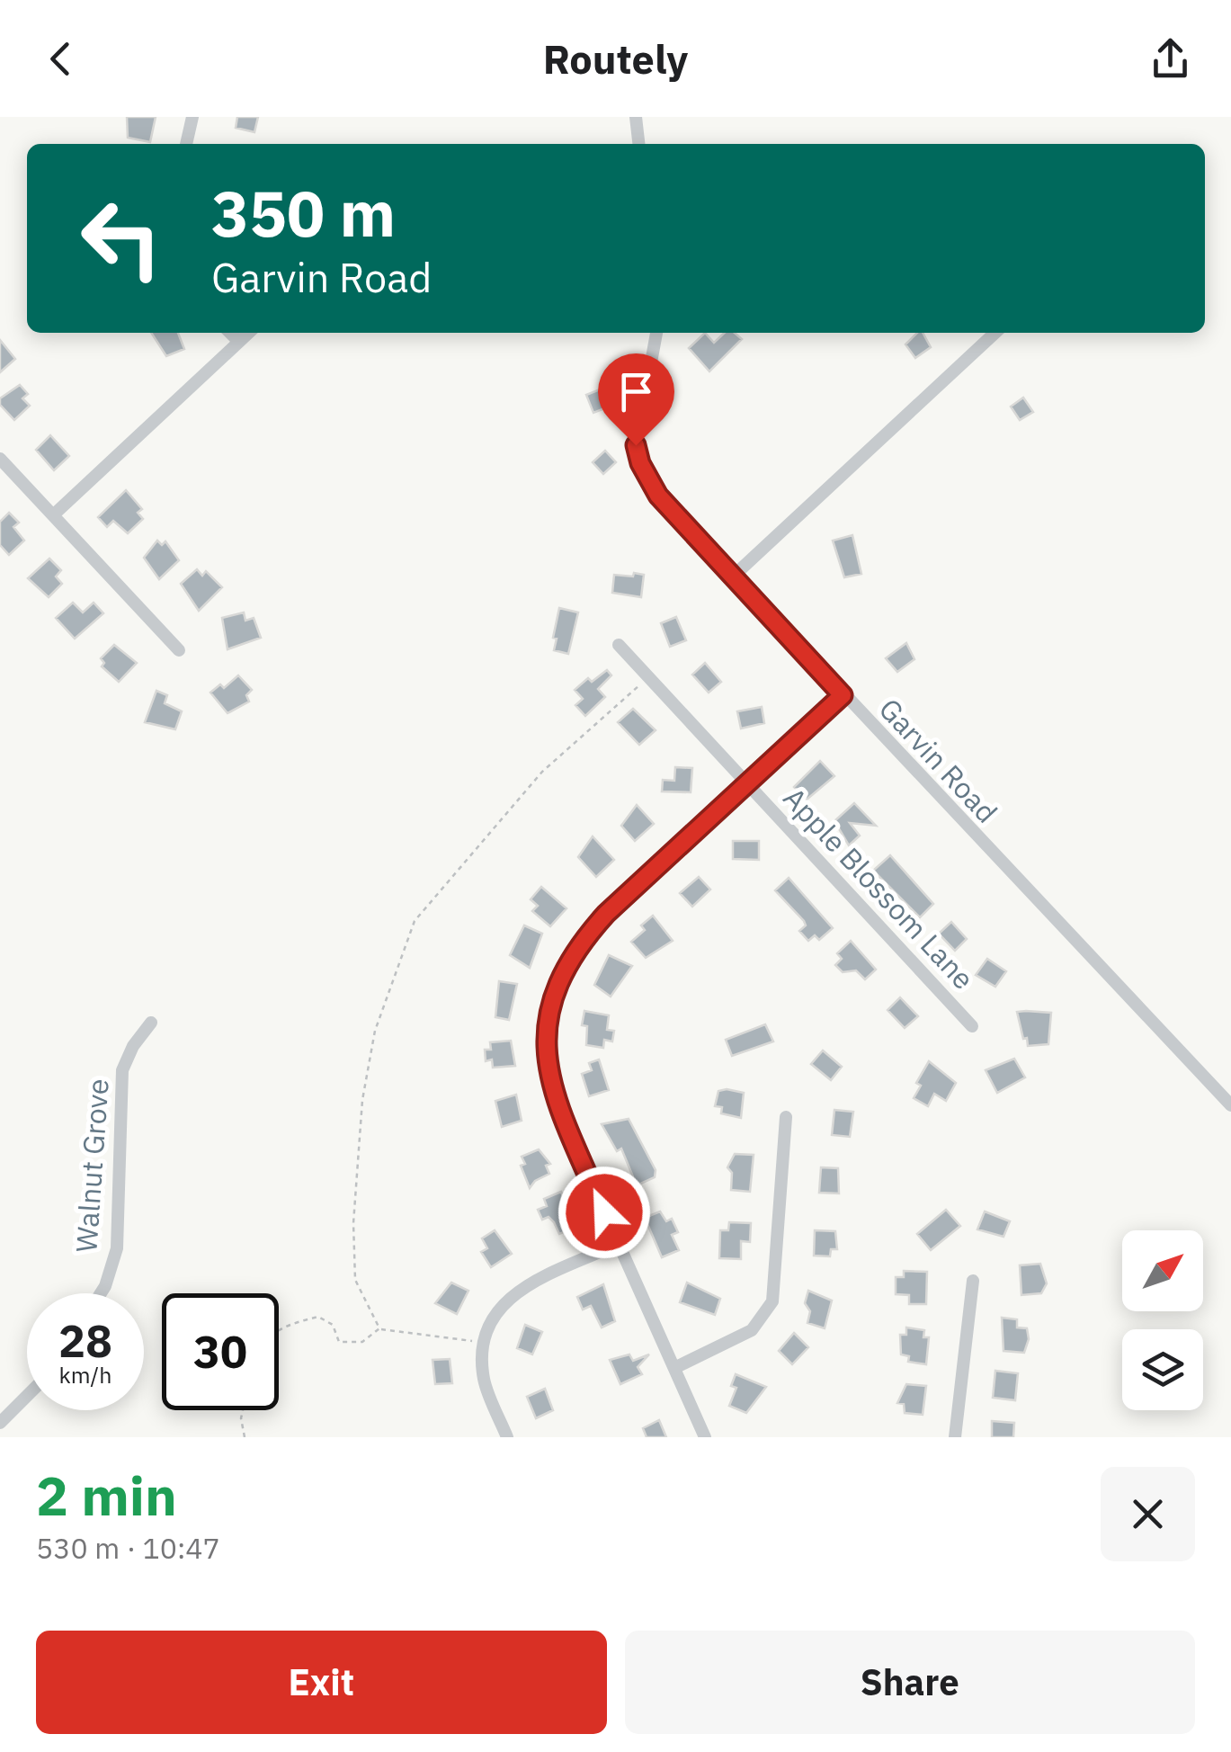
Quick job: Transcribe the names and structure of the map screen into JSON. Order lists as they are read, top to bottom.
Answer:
{
  "streets": {
    "street": ["Garvin Road", "Apple Blossom Lane", "Walnut Grove"]
  },
  "north": "top right",
  "page": {
    "header": "Routely",
    "turn": ["350 m", "Garvin Road"],
    "speed": "28 km/h",
    "limit": "30",
    "heading": ["2 min", "530 m · 10:47"],
    "buttons": ["Exit", "Share"]
  }
}
